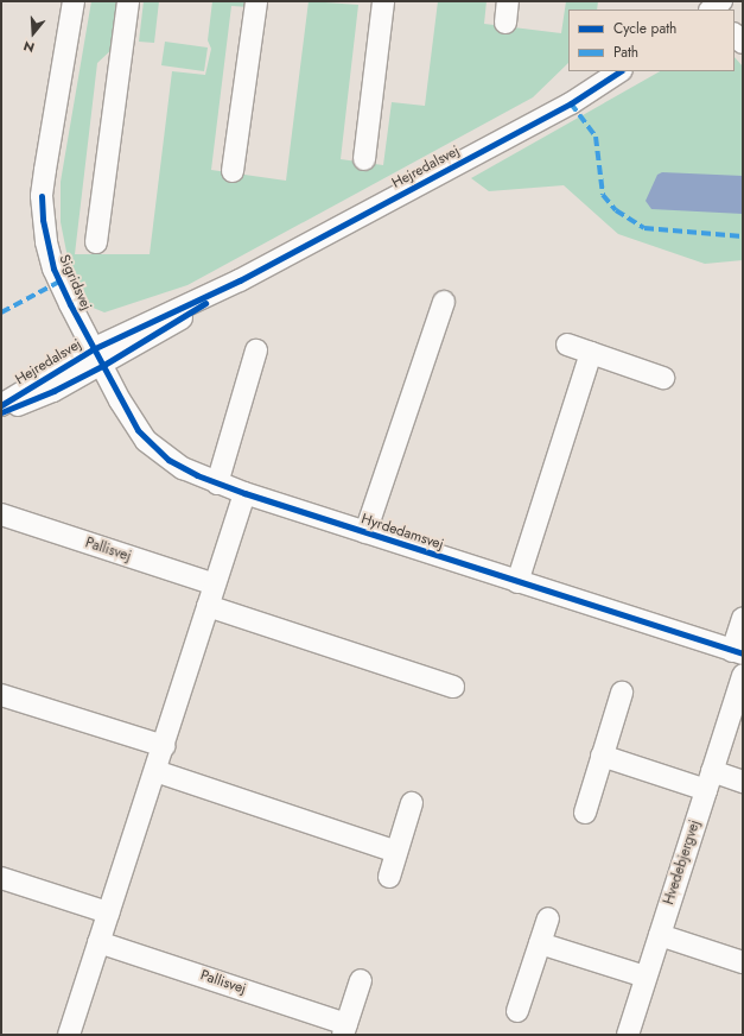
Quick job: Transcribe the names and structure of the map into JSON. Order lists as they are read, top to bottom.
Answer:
{
  "streets": {
    "street": [
      "Hejredalsvej",
      "Sigridsvej",
      "Hyrdedamsvej",
      "Pallisvej",
      "Hvedebjergvej"
    ]
  },
  "crossings": [
    ["Hejredalsvej", "Sigridsvej"],
    ["Hejredalsvej", "Hyrdedamsvej"],
    ["Sigridsvej", "Hyrdedamsvej"]
  ],
  "legend": ["Cycle path", "Path"],
  "north": "bottom"
}
